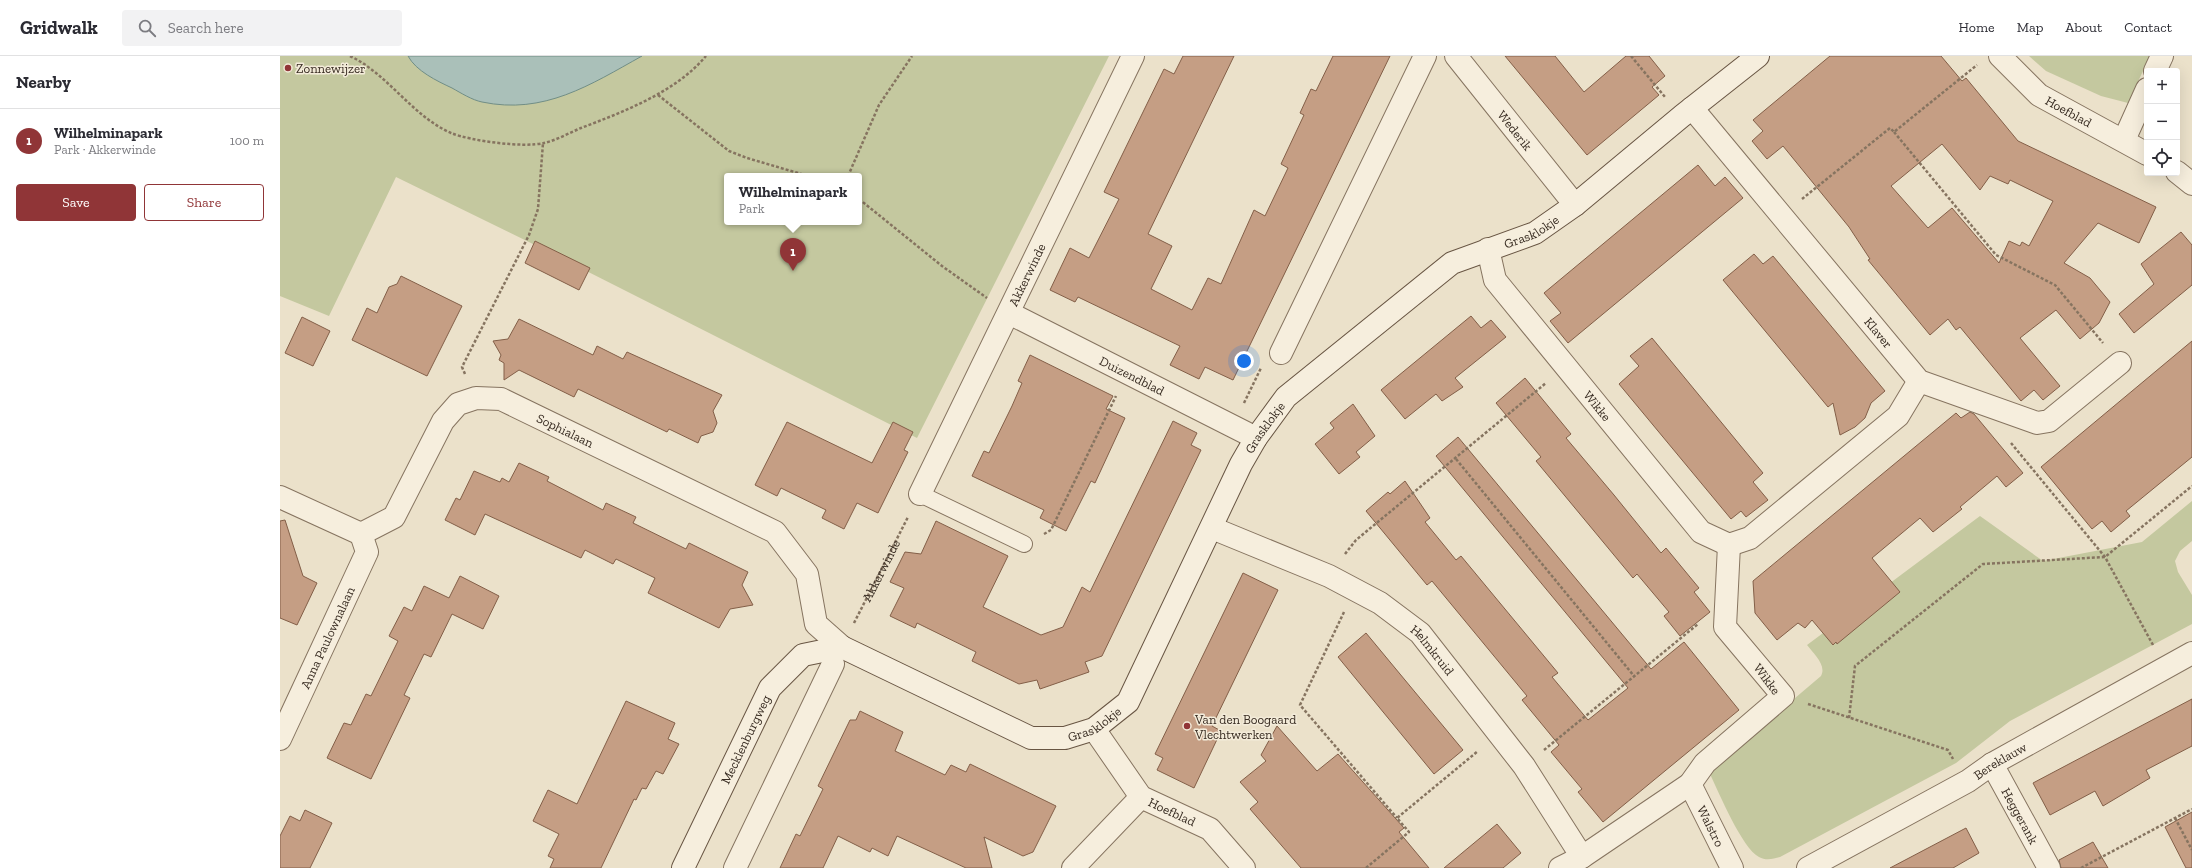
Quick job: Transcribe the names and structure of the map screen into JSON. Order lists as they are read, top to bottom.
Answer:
{
  "streets": {
    "street": [
      "Hoefblad",
      "Wederik",
      "Grasklokje",
      "Akkerwinde",
      "Klaver",
      "Duizendblad",
      "Wikke",
      "Sophialaan",
      "Anna Paulownalaan",
      "Helmkruid",
      "Mecklenburgweg",
      "Bereklauw",
      "Heggerank",
      "Walstro"
    ]
  },
  "crossings": [
    ["Hoefblad", "Grasklokje"],
    ["Wederik", "Grasklokje"],
    ["Grasklokje", "Akkerwinde"],
    ["Grasklokje", "Klaver"],
    ["Grasklokje", "Duizendblad"],
    ["Grasklokje", "Wikke"],
    ["Grasklokje", "Sophialaan"],
    ["Grasklokje", "Helmkruid"],
    ["Grasklokje", "Mecklenburgweg"],
    ["Akkerwinde", "Duizendblad"],
    ["Akkerwinde", "Sophialaan"],
    ["Akkerwinde", "Mecklenburgweg"],
    ["Wikke", "Walstro"],
    ["Sophialaan", "Anna Paulownalaan"],
    ["Sophialaan", "Mecklenburgweg"],
    ["Bereklauw", "Heggerank"]
  ],
  "places": ["Zonnewijzer", "Van den Boogaard Vlechtwerken"],
  "page": {
    "header": "Gridwalk",
    "search": "Search here",
    "nav": [
      "Home",
      "Map",
      "About",
      "Contact"
    ],
    "heading": "Nearby",
    "map_buttons": ["+", "−"],
    "list": [
      {
        "mark": "1",
        "name": "Wilhelminapark",
        "note": "Park · Akkerwinde",
        "value": "100 m"
      }
    ],
    "buttons": ["Save", "Share"],
    "popup": ["Wilhelminapark", "Park"],
    "pins": "1"
  }
}
